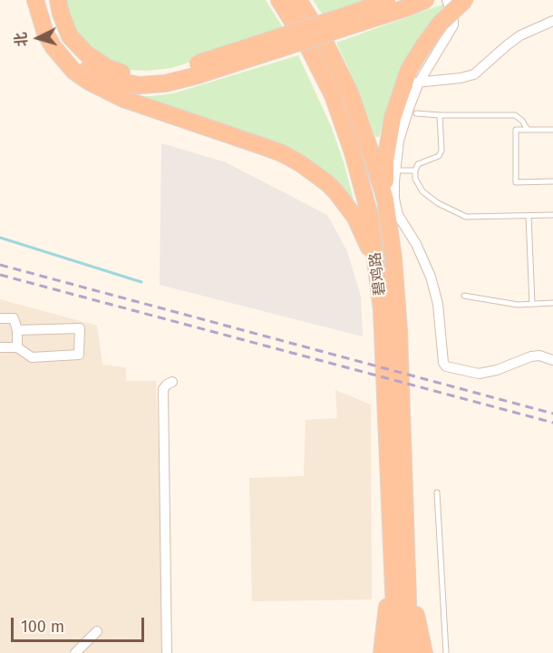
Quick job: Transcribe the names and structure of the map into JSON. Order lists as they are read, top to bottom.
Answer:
{
  "streets": {
    "highway": ["碧鸡路"]
  },
  "scale_bar": "100 m",
  "north": "left"
}
